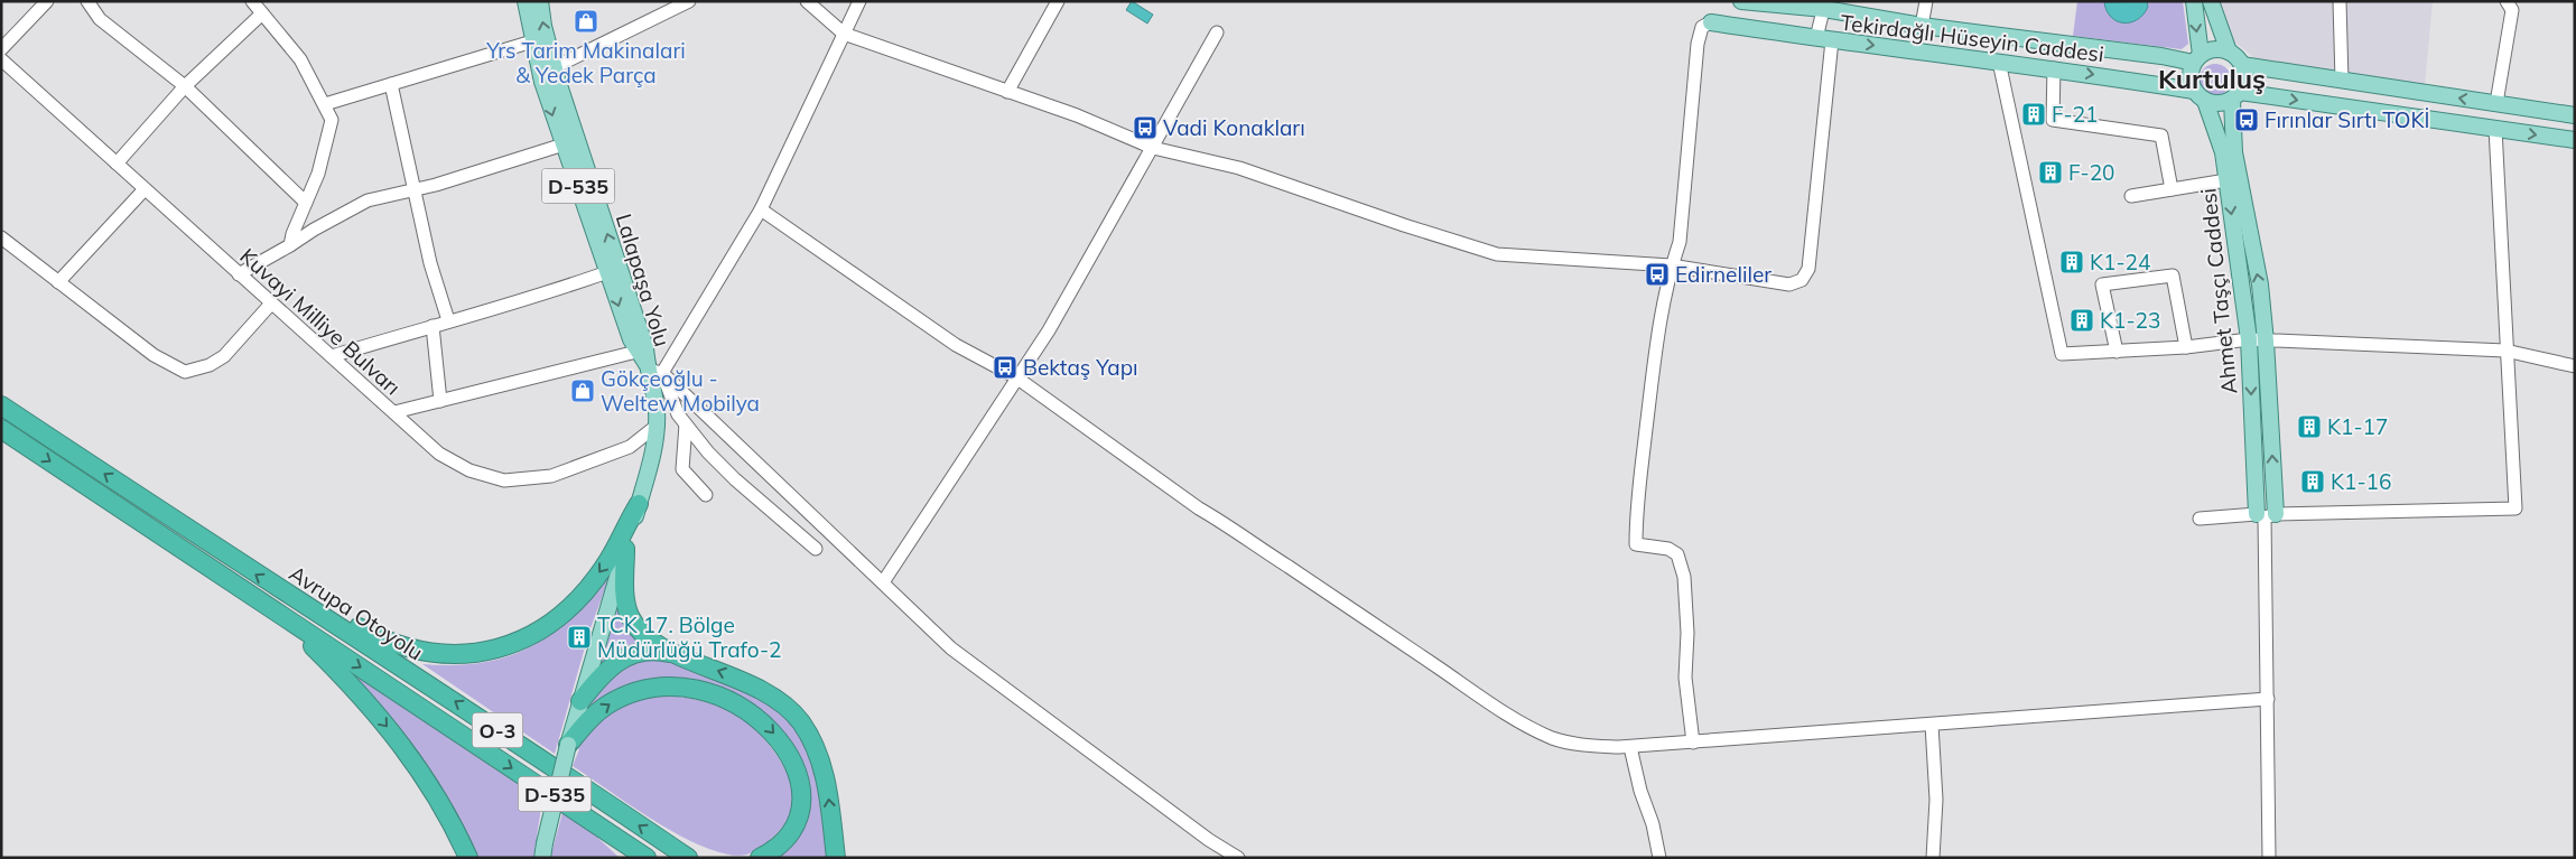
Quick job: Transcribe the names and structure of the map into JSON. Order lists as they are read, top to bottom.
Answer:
{
  "streets": {
    "highway": ["Avrupa Otoyolu", "O-3"],
    "main road": [
      "Tekirdağlı Hüseyin Caddesi",
      "D-535",
      "Lalapaşa Yolu",
      "Ahmet Taşçı Caddesi"
    ],
    "street": ["Kuvayi Milliye Bulvarı"]
  },
  "crossings": [
    ["Tekirdağlı Hüseyin Caddesi", "Ahmet Taşçı Caddesi"],
    ["D-535", "Lalapaşa Yolu"],
    ["D-535", "Kuvayi Milliye Bulvarı"]
  ],
  "districts": ["Kurtuluş"],
  "places": {
    "shop": ["Yrs Tarim Makinalari & Yedek Parça", "Gökçeoğlu - Weltew Mobilya"],
    "building": [
      "F-21",
      "F-20",
      "K1-24",
      "K1-23",
      "K1-17",
      "K1-16",
      "TCK 17. Bölge Müdürlüğü Trafo-2"
    ],
    "bus stop": [
      "Fırınlar Sırtı TOKİ",
      "Vadi Konakları",
      "Edirneliler",
      "Bektaş Yapı"
    ]
  }
}
